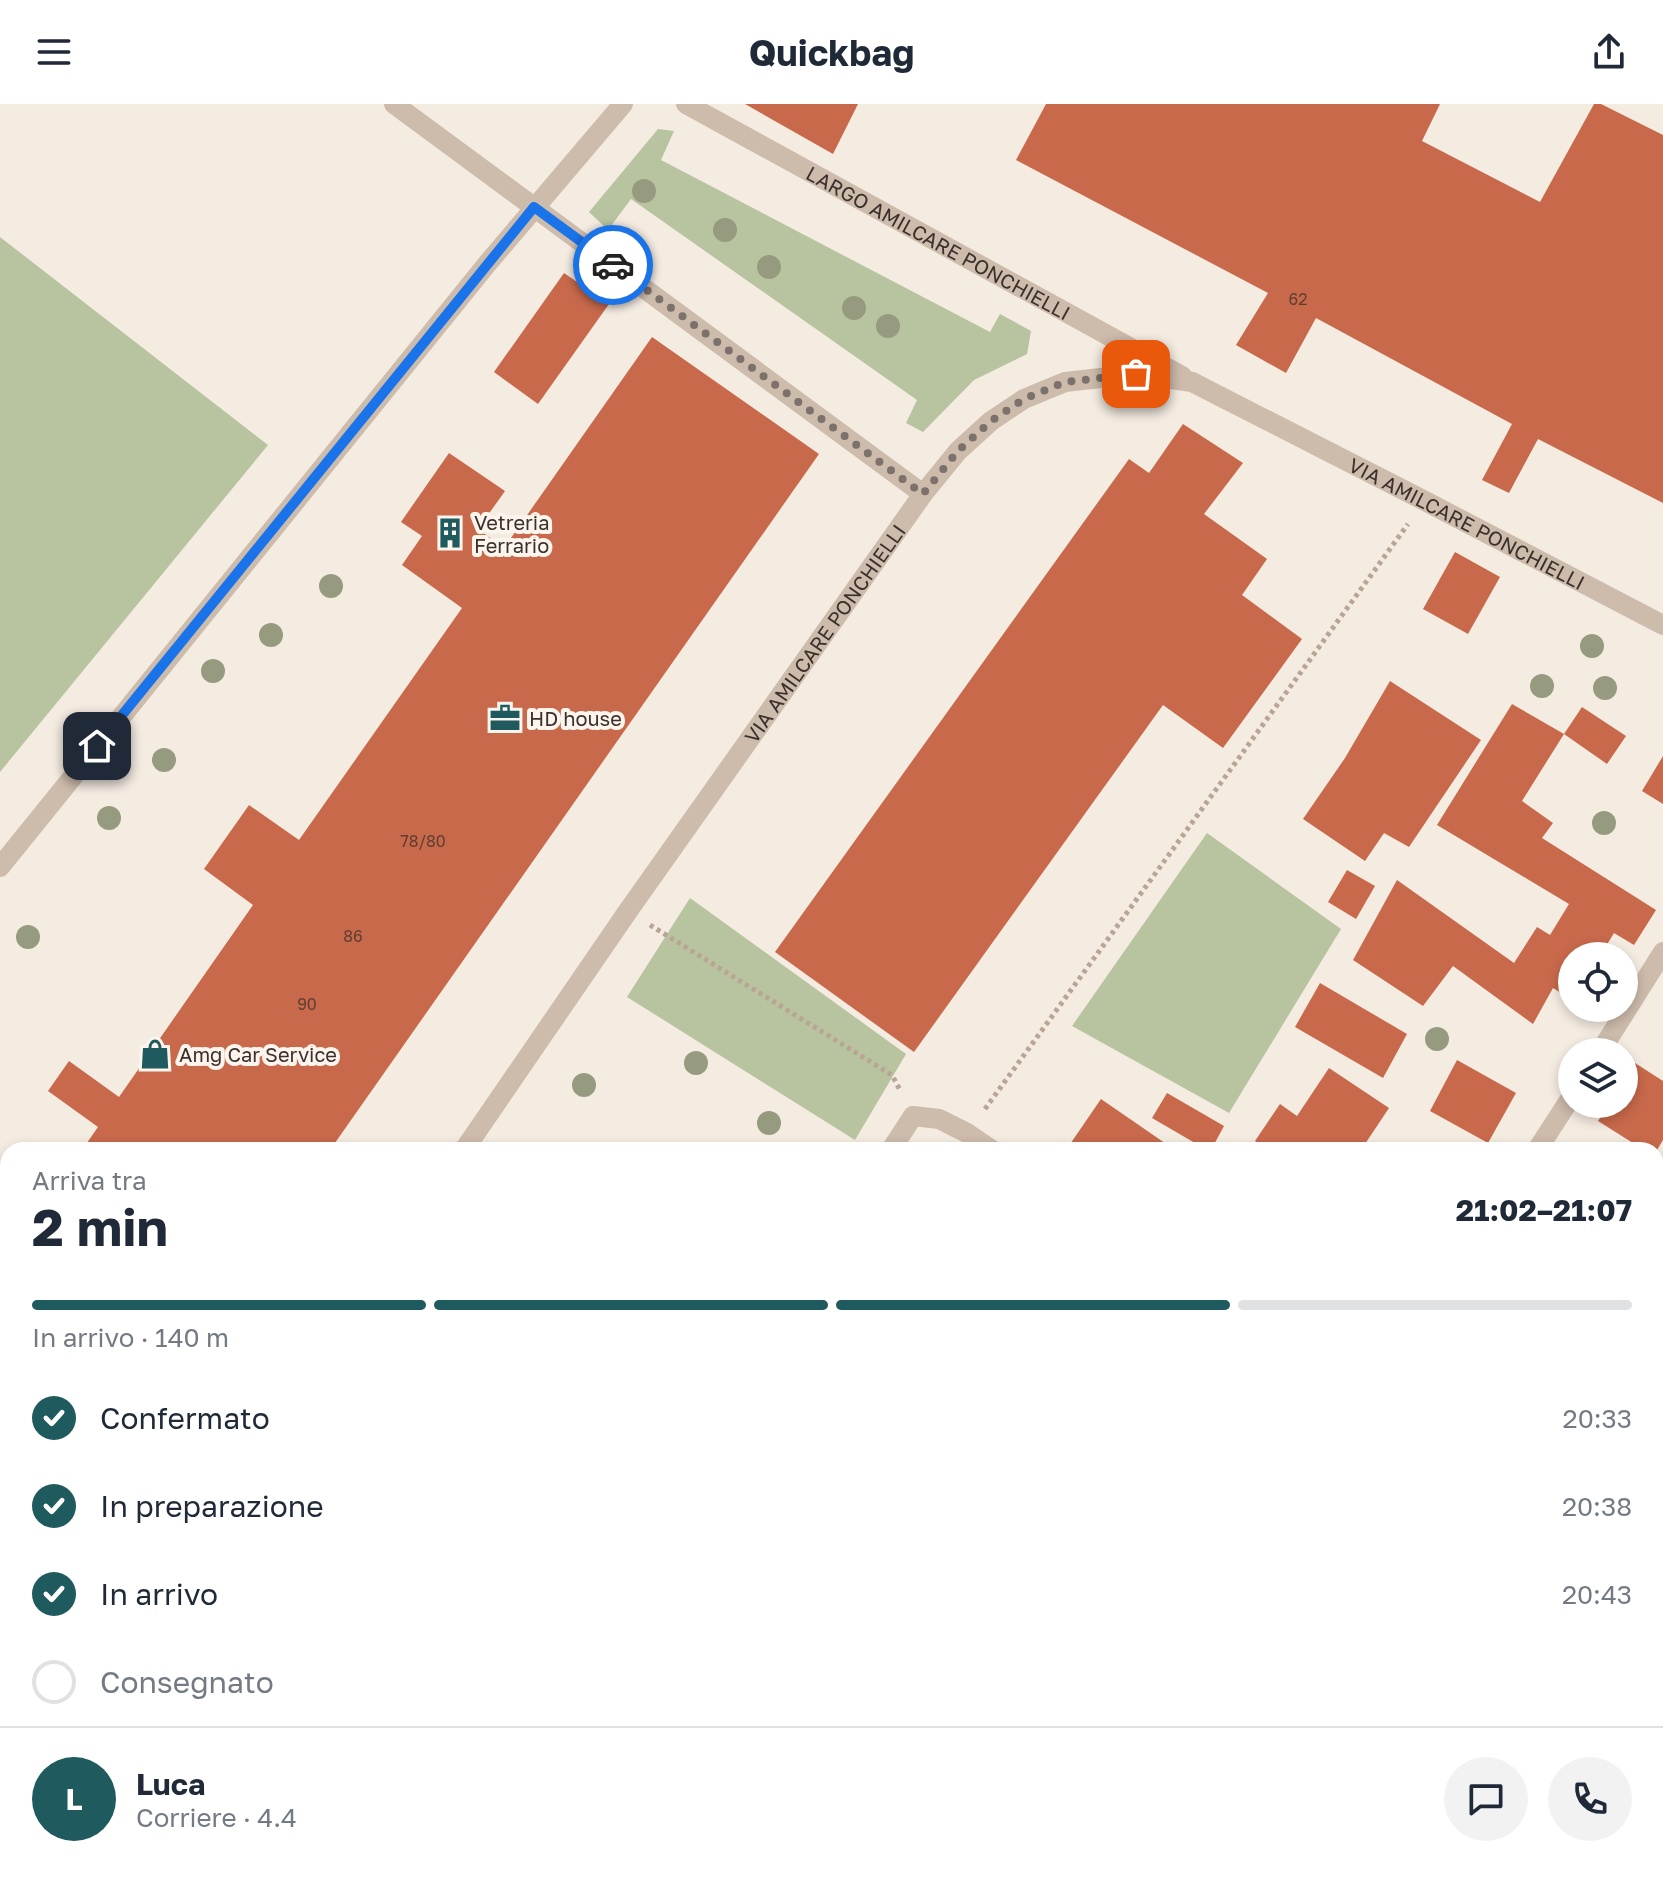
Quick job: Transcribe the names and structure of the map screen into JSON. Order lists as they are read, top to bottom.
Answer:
{
  "streets": {
    "street": ["LARGO AMILCARE PONCHIELLI", "VIA AMILCARE PONCHIELLI"]
  },
  "crossings": [
    ["LARGO AMILCARE PONCHIELLI", "VIA AMILCARE PONCHIELLI"]
  ],
  "places": {
    "building": ["Vetreria Ferrario"],
    "office": ["HD house"],
    "shop": ["Amg Car Service"]
  },
  "house_numbers": [
    "62",
    "78/80",
    "86",
    "90"
  ],
  "page": {
    "header": "Quickbag",
    "heading": ["2 min", "Arriva tra", "21:02–21:07"],
    "panel": ["Luca", "Corriere · 4.4"],
    "bar": "In arrivo · 140 m",
    "list": [
      ["Confermato", "20:33"],
      ["In preparazione", "20:38"],
      ["In arrivo", "20:43"],
      "Consegnato"
    ],
    "round": "L"
  }
}
